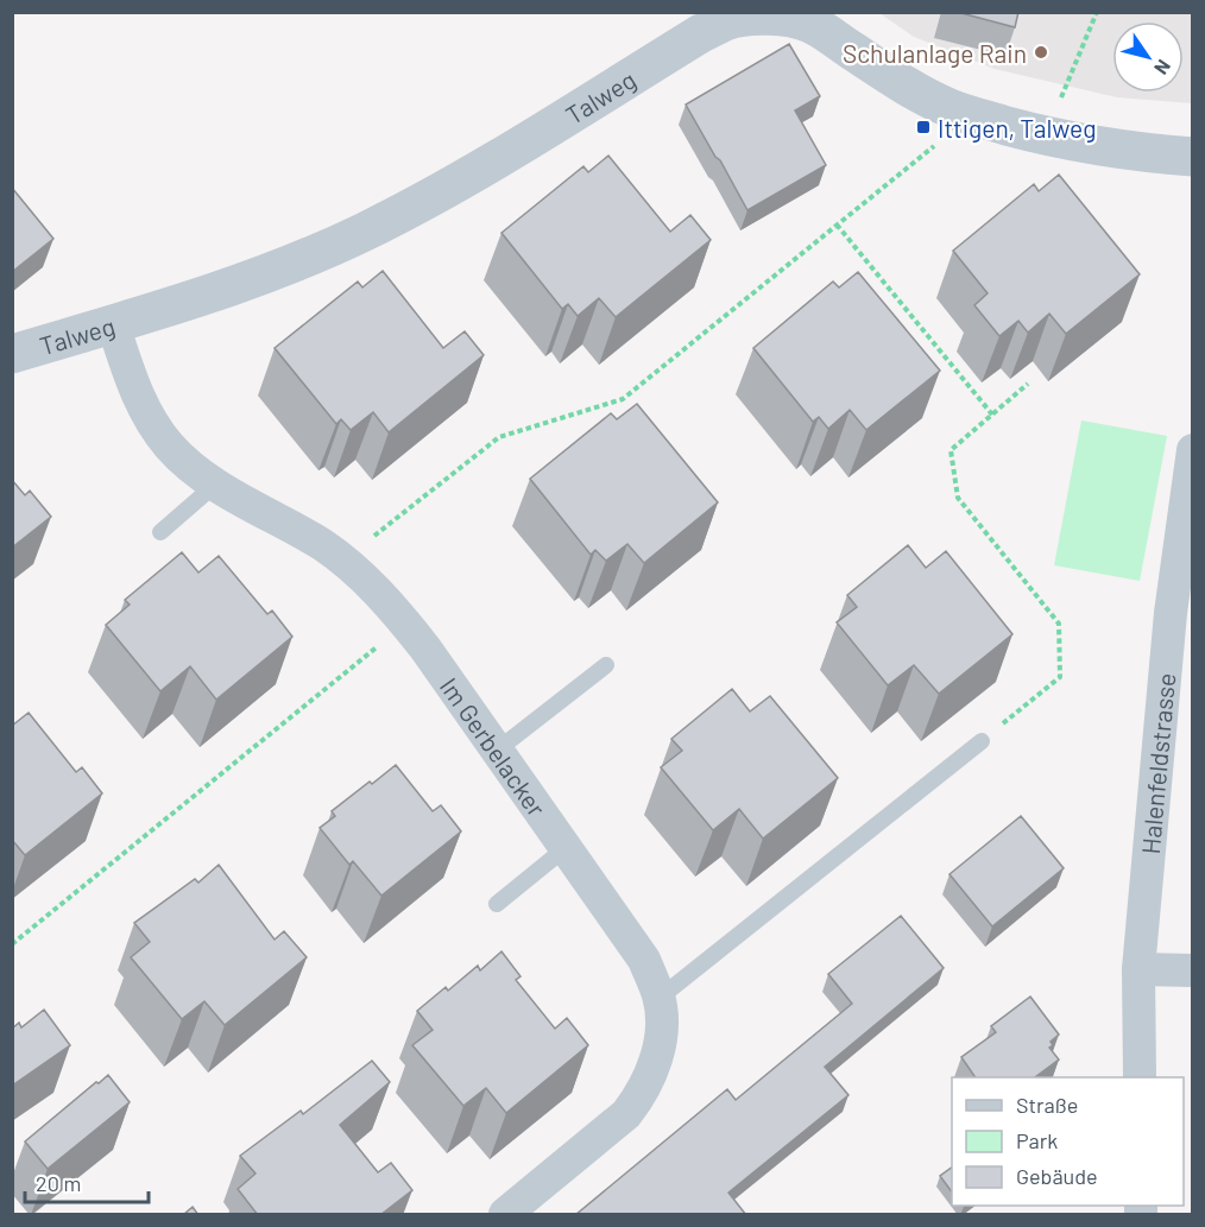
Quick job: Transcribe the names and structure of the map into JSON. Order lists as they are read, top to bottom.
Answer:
{
  "streets": {
    "street": ["Talweg", "Im Gerbelacker", "Halenfeldstrasse"]
  },
  "crossings": [
    ["Talweg", "Im Gerbelacker"]
  ],
  "places": {
    "other": ["Schulanlage Rain"],
    "transit": ["Ittigen, Talweg"]
  },
  "legend": ["Straße", "Park", "Gebäude"],
  "scale_bar": "20 m",
  "north": "bottom right"
}
